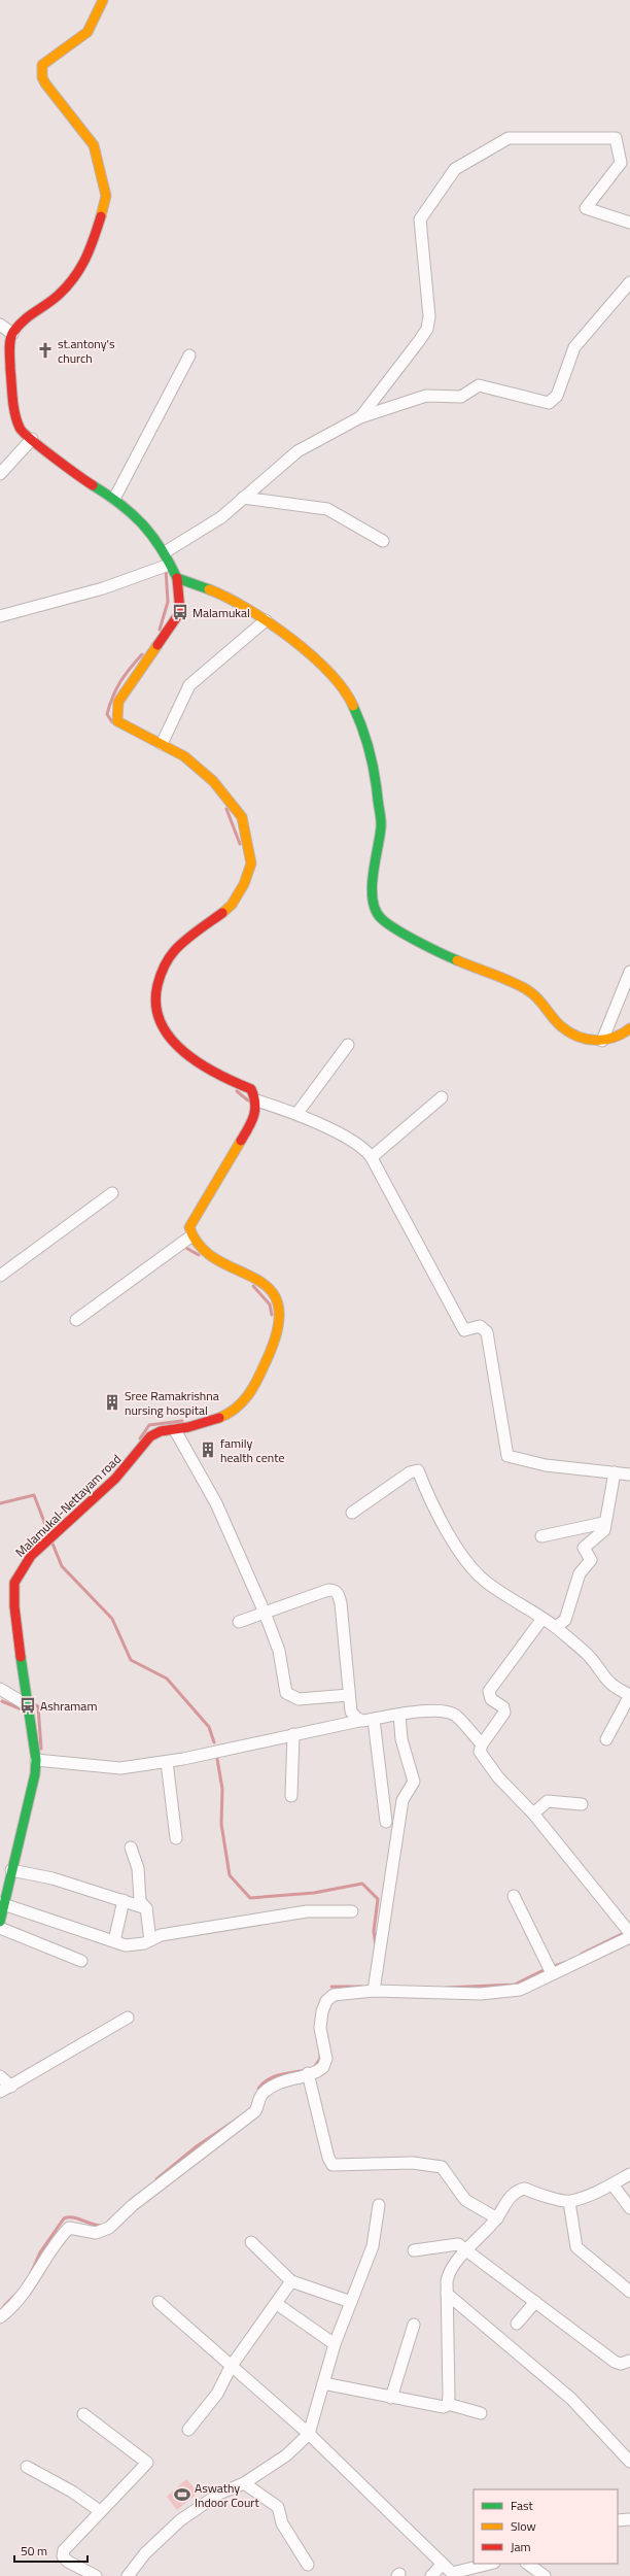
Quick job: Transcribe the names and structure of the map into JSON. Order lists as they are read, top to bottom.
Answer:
{
  "streets": {
    "street": ["Malamukal-Nettayam road"]
  },
  "places": {
    "church": ["st.antony's church"],
    "bus stop": ["Malamukal", "Ashramam"],
    "building": ["Sree Ramakrishna nursing hospital", "family health cente"],
    "sports": ["Aswathy Indoor Court"]
  },
  "legend": ["Fast", "Slow", "Jam"],
  "scale_bar": "50 m"
}
